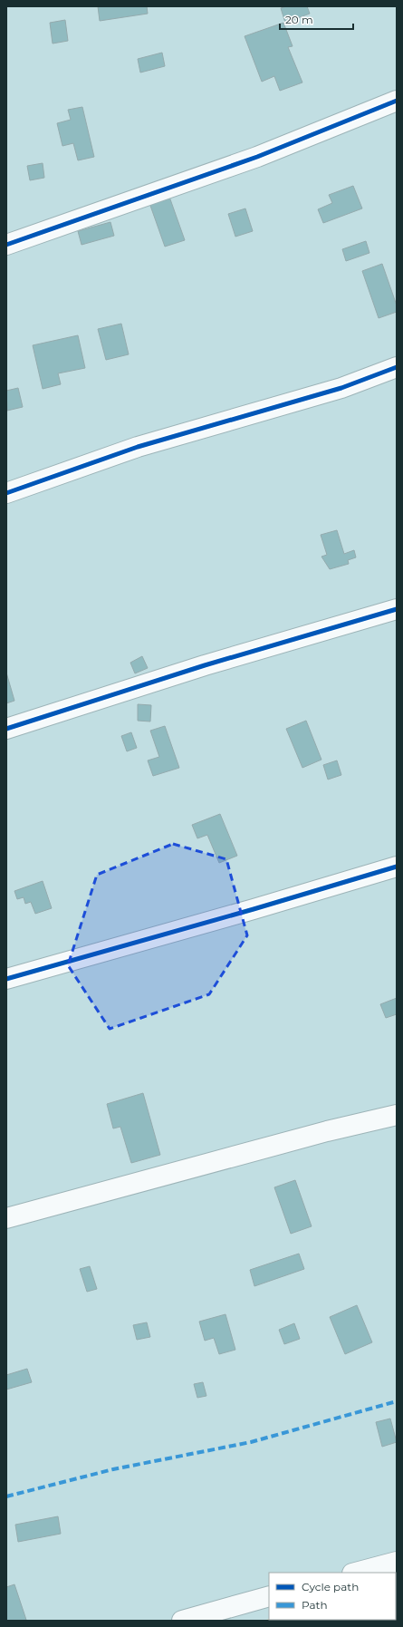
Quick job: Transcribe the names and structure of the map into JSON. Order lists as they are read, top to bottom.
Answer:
{
  "legend": ["Cycle path", "Path"],
  "scale_bar": "20 m"
}
